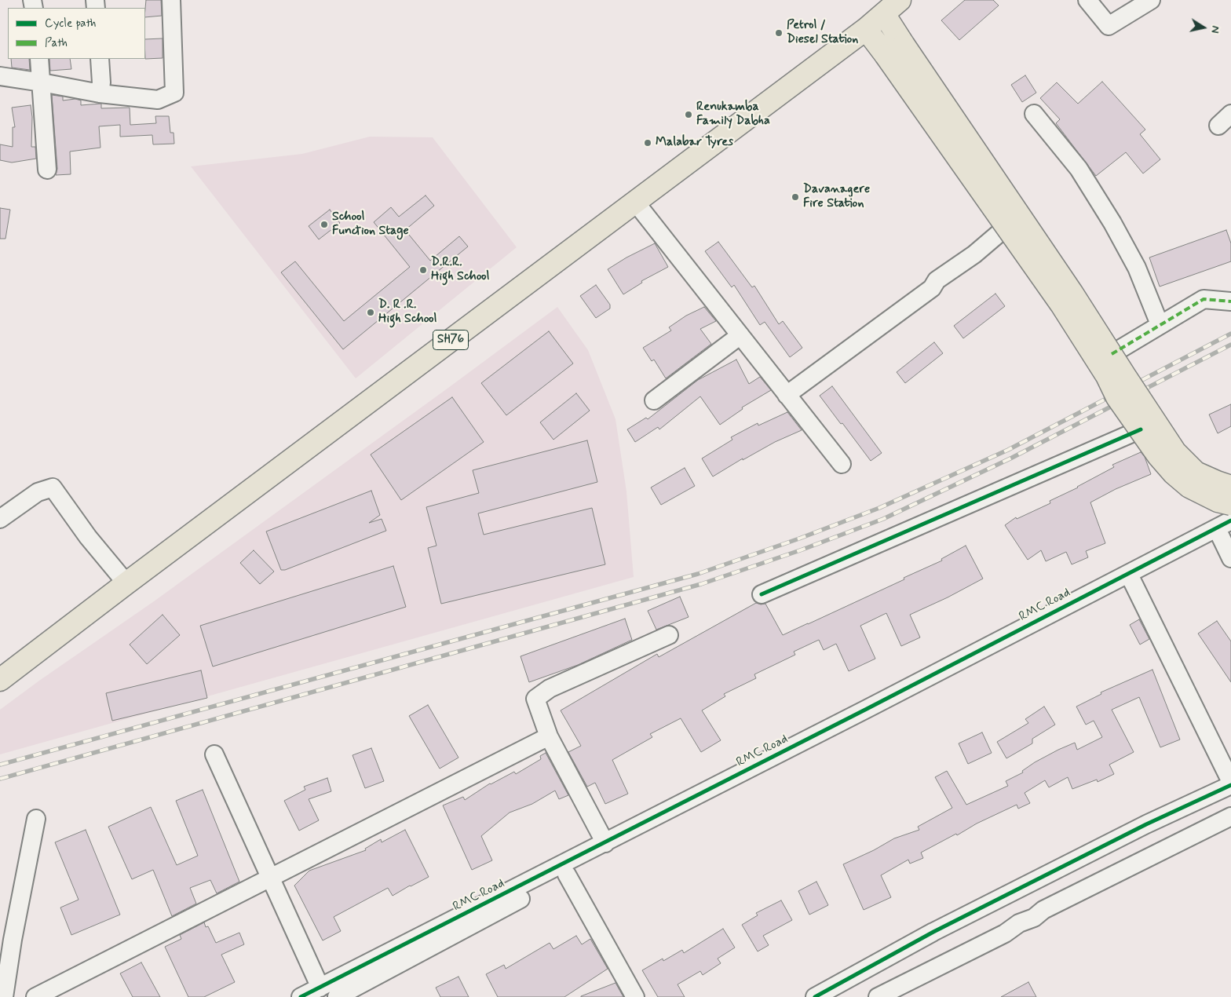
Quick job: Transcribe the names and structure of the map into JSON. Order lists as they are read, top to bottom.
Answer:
{
  "streets": {
    "main road": ["SH76"],
    "street": ["RMC Road"]
  },
  "places": [
    "Petrol / Diesel Station",
    "Renukamba Family Dabha",
    "Malabar Tyres",
    "Davanagere Fire Station",
    "School Function Stage",
    "D.R.R. High School",
    "D. R .R. High School"
  ],
  "legend": ["Cycle path", "Path"],
  "north": "right"
}
